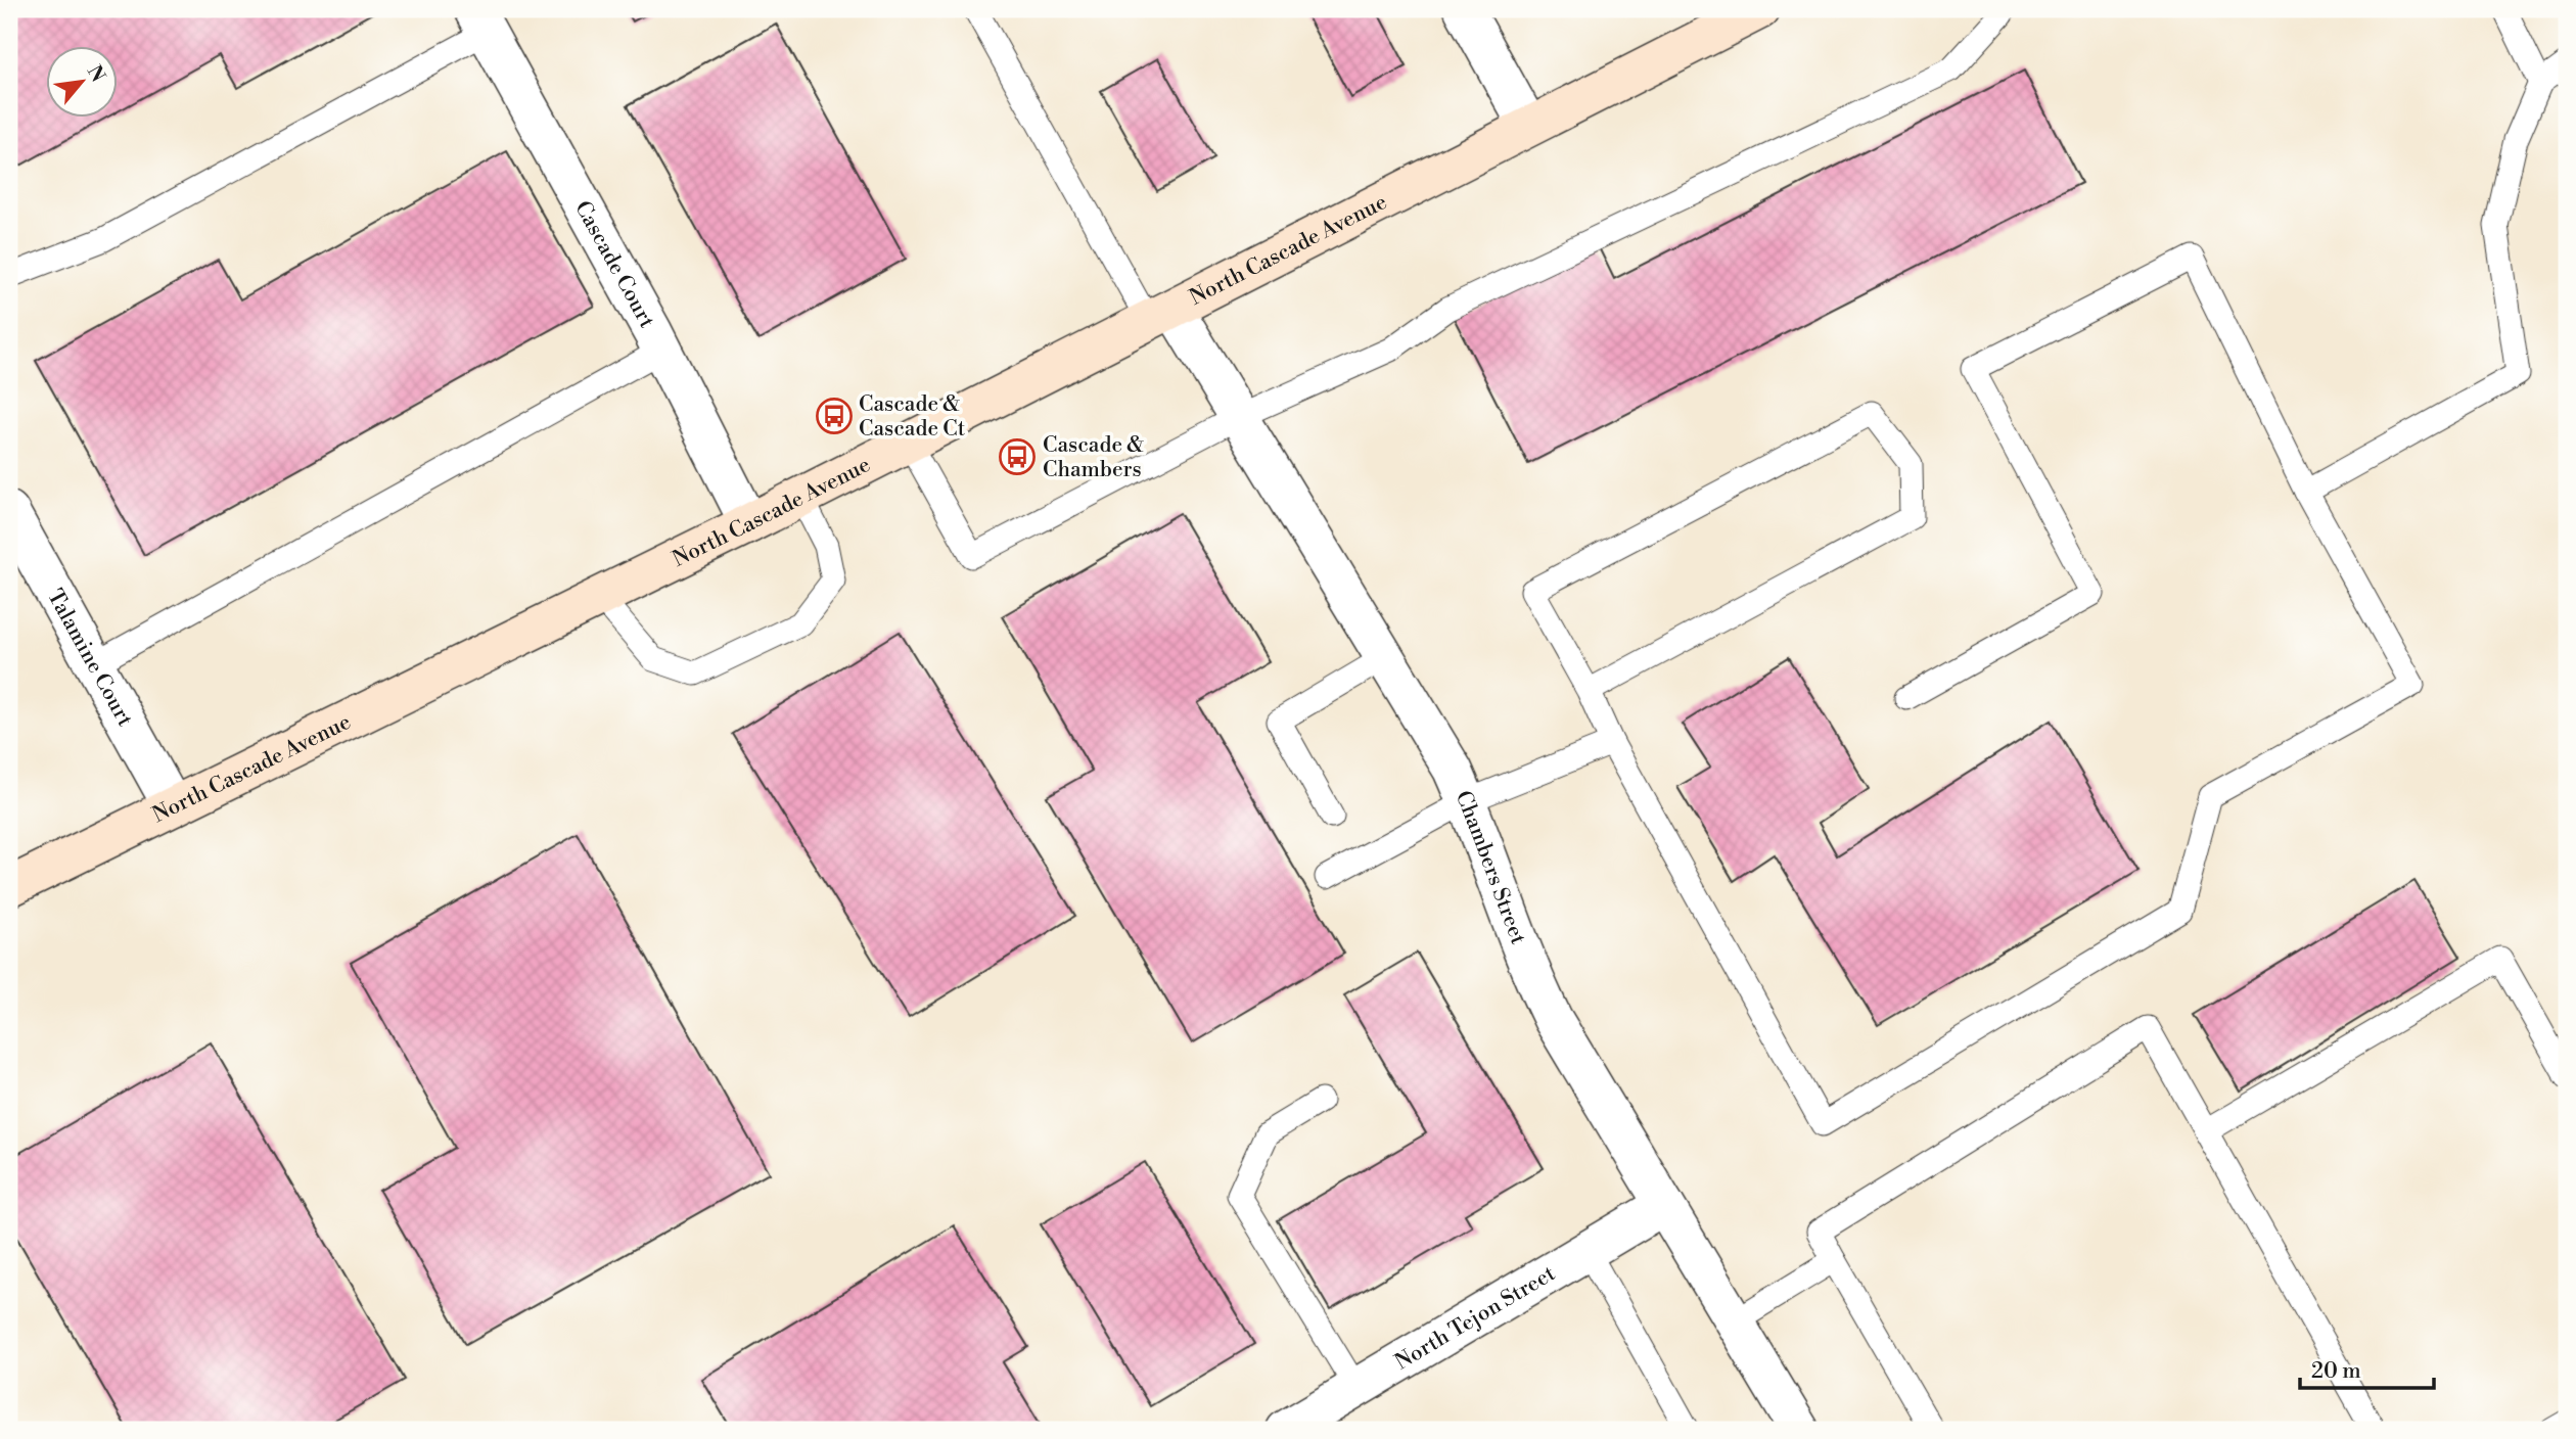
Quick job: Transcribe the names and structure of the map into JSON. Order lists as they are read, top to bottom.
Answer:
{
  "streets": {
    "street": [
      "North Cascade Avenue",
      "Cascade Court",
      "Talamine Court",
      "Chambers Street",
      "North Tejon Street"
    ]
  },
  "crossings": [
    ["North Cascade Avenue", "Cascade Court"],
    ["North Cascade Avenue", "Talamine Court"],
    ["North Cascade Avenue", "Chambers Street"],
    ["Chambers Street", "North Tejon Street"]
  ],
  "places": {
    "bus stop": ["Cascade & Cascade Ct", "Cascade & Chambers"]
  },
  "scale_bar": "20 m",
  "north": "top right"
}
